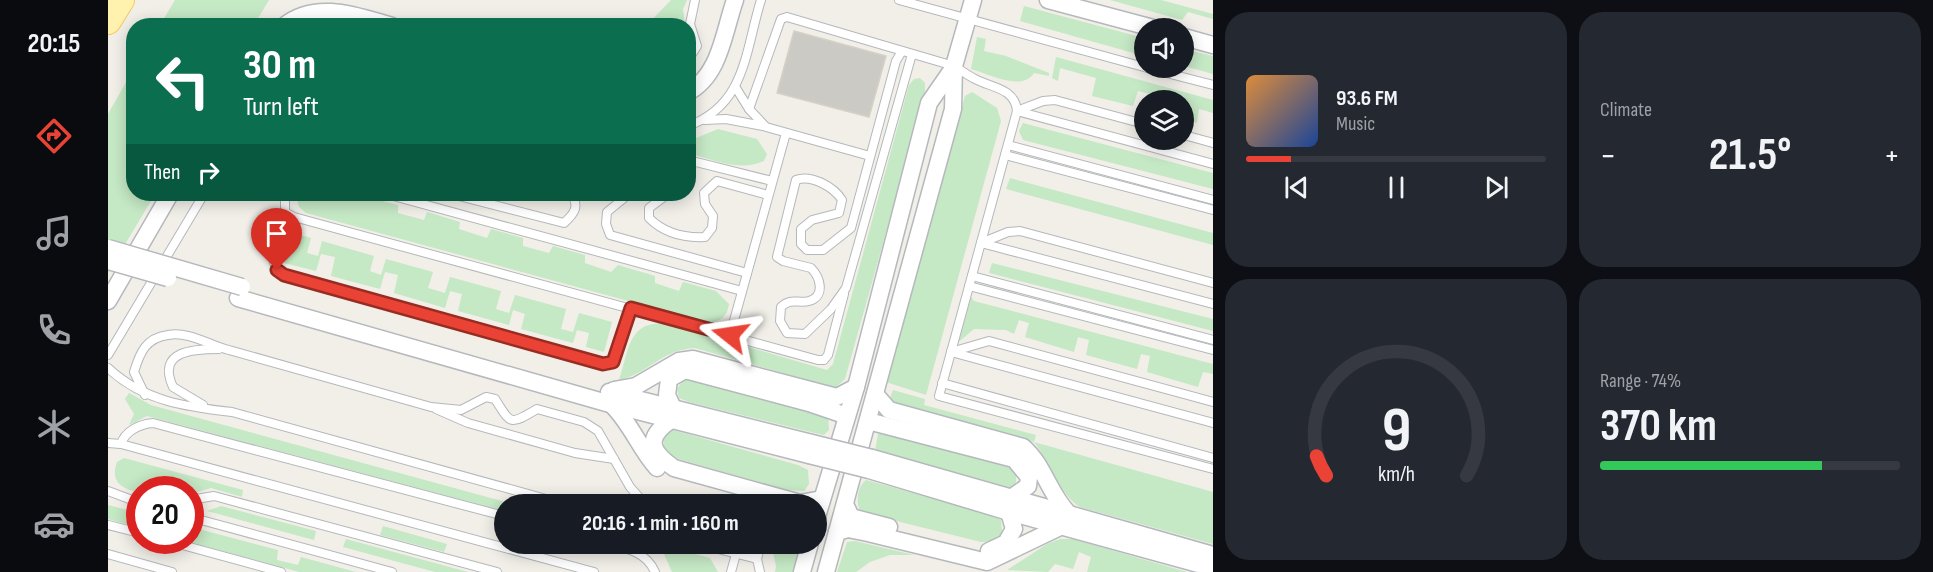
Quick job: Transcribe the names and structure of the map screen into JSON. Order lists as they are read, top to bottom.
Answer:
{
  "page": {
    "tabs": "20:15",
    "tile": [
      "Climate",
      ["Range · 74%", "370 km"]
    ],
    "turn": ["30 m", "Turn left"],
    "song": ["93.6 FM", "Music"],
    "heat": ["−", "21.5°", "+"],
    "then": "Then",
    "limit": "20",
    "trip": "20:16 · 1 min · 160 m",
    "gauge": ["9", "km/h"]
  }
}
